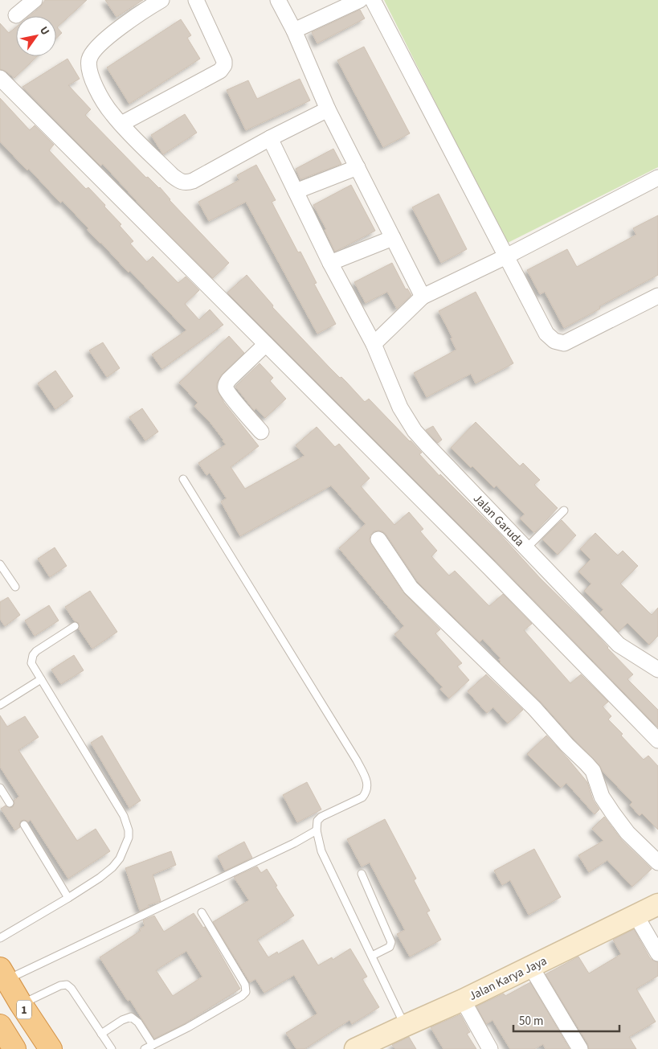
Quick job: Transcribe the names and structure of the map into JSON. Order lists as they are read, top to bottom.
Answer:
{
  "streets": {
    "highway": ["1"],
    "main road": ["Jalan Karya Jaya"],
    "street": ["Jalan Garuda"]
  },
  "scale_bar": "50 m",
  "north": "top right"
}
